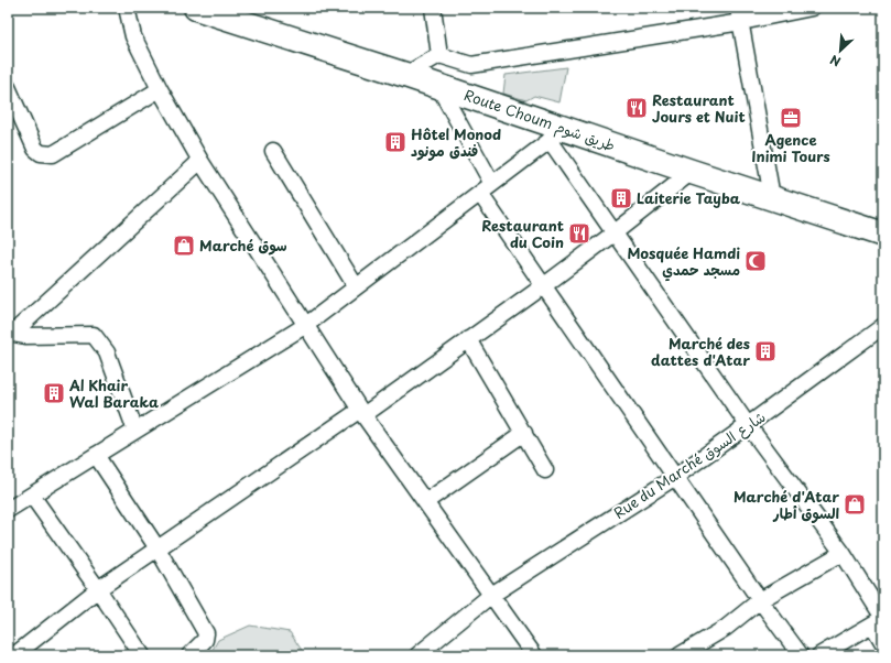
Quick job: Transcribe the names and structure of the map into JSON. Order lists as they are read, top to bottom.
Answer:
{
  "streets": {
    "highway": ["Route Choum طريق شوم"],
    "street": ["Rue du Marché شارع السوق"]
  },
  "places": {
    "restaurant": ["Restaurant Jours et Nuit", "Restaurant du Coin"],
    "office": ["Agence Inimi Tours"],
    "building": [
      "Hôtel Monod فندق مونود",
      "Laiterie Tayba",
      "Marché des dattes d'Atar",
      "Al Khair Wal Baraka"
    ],
    "shop": ["Marché سوق", "Marché d'Atar السوق أطار"],
    "mosque": ["Mosquée Hamdi مسجد حمدي"]
  },
  "north": "bottom left"
}
